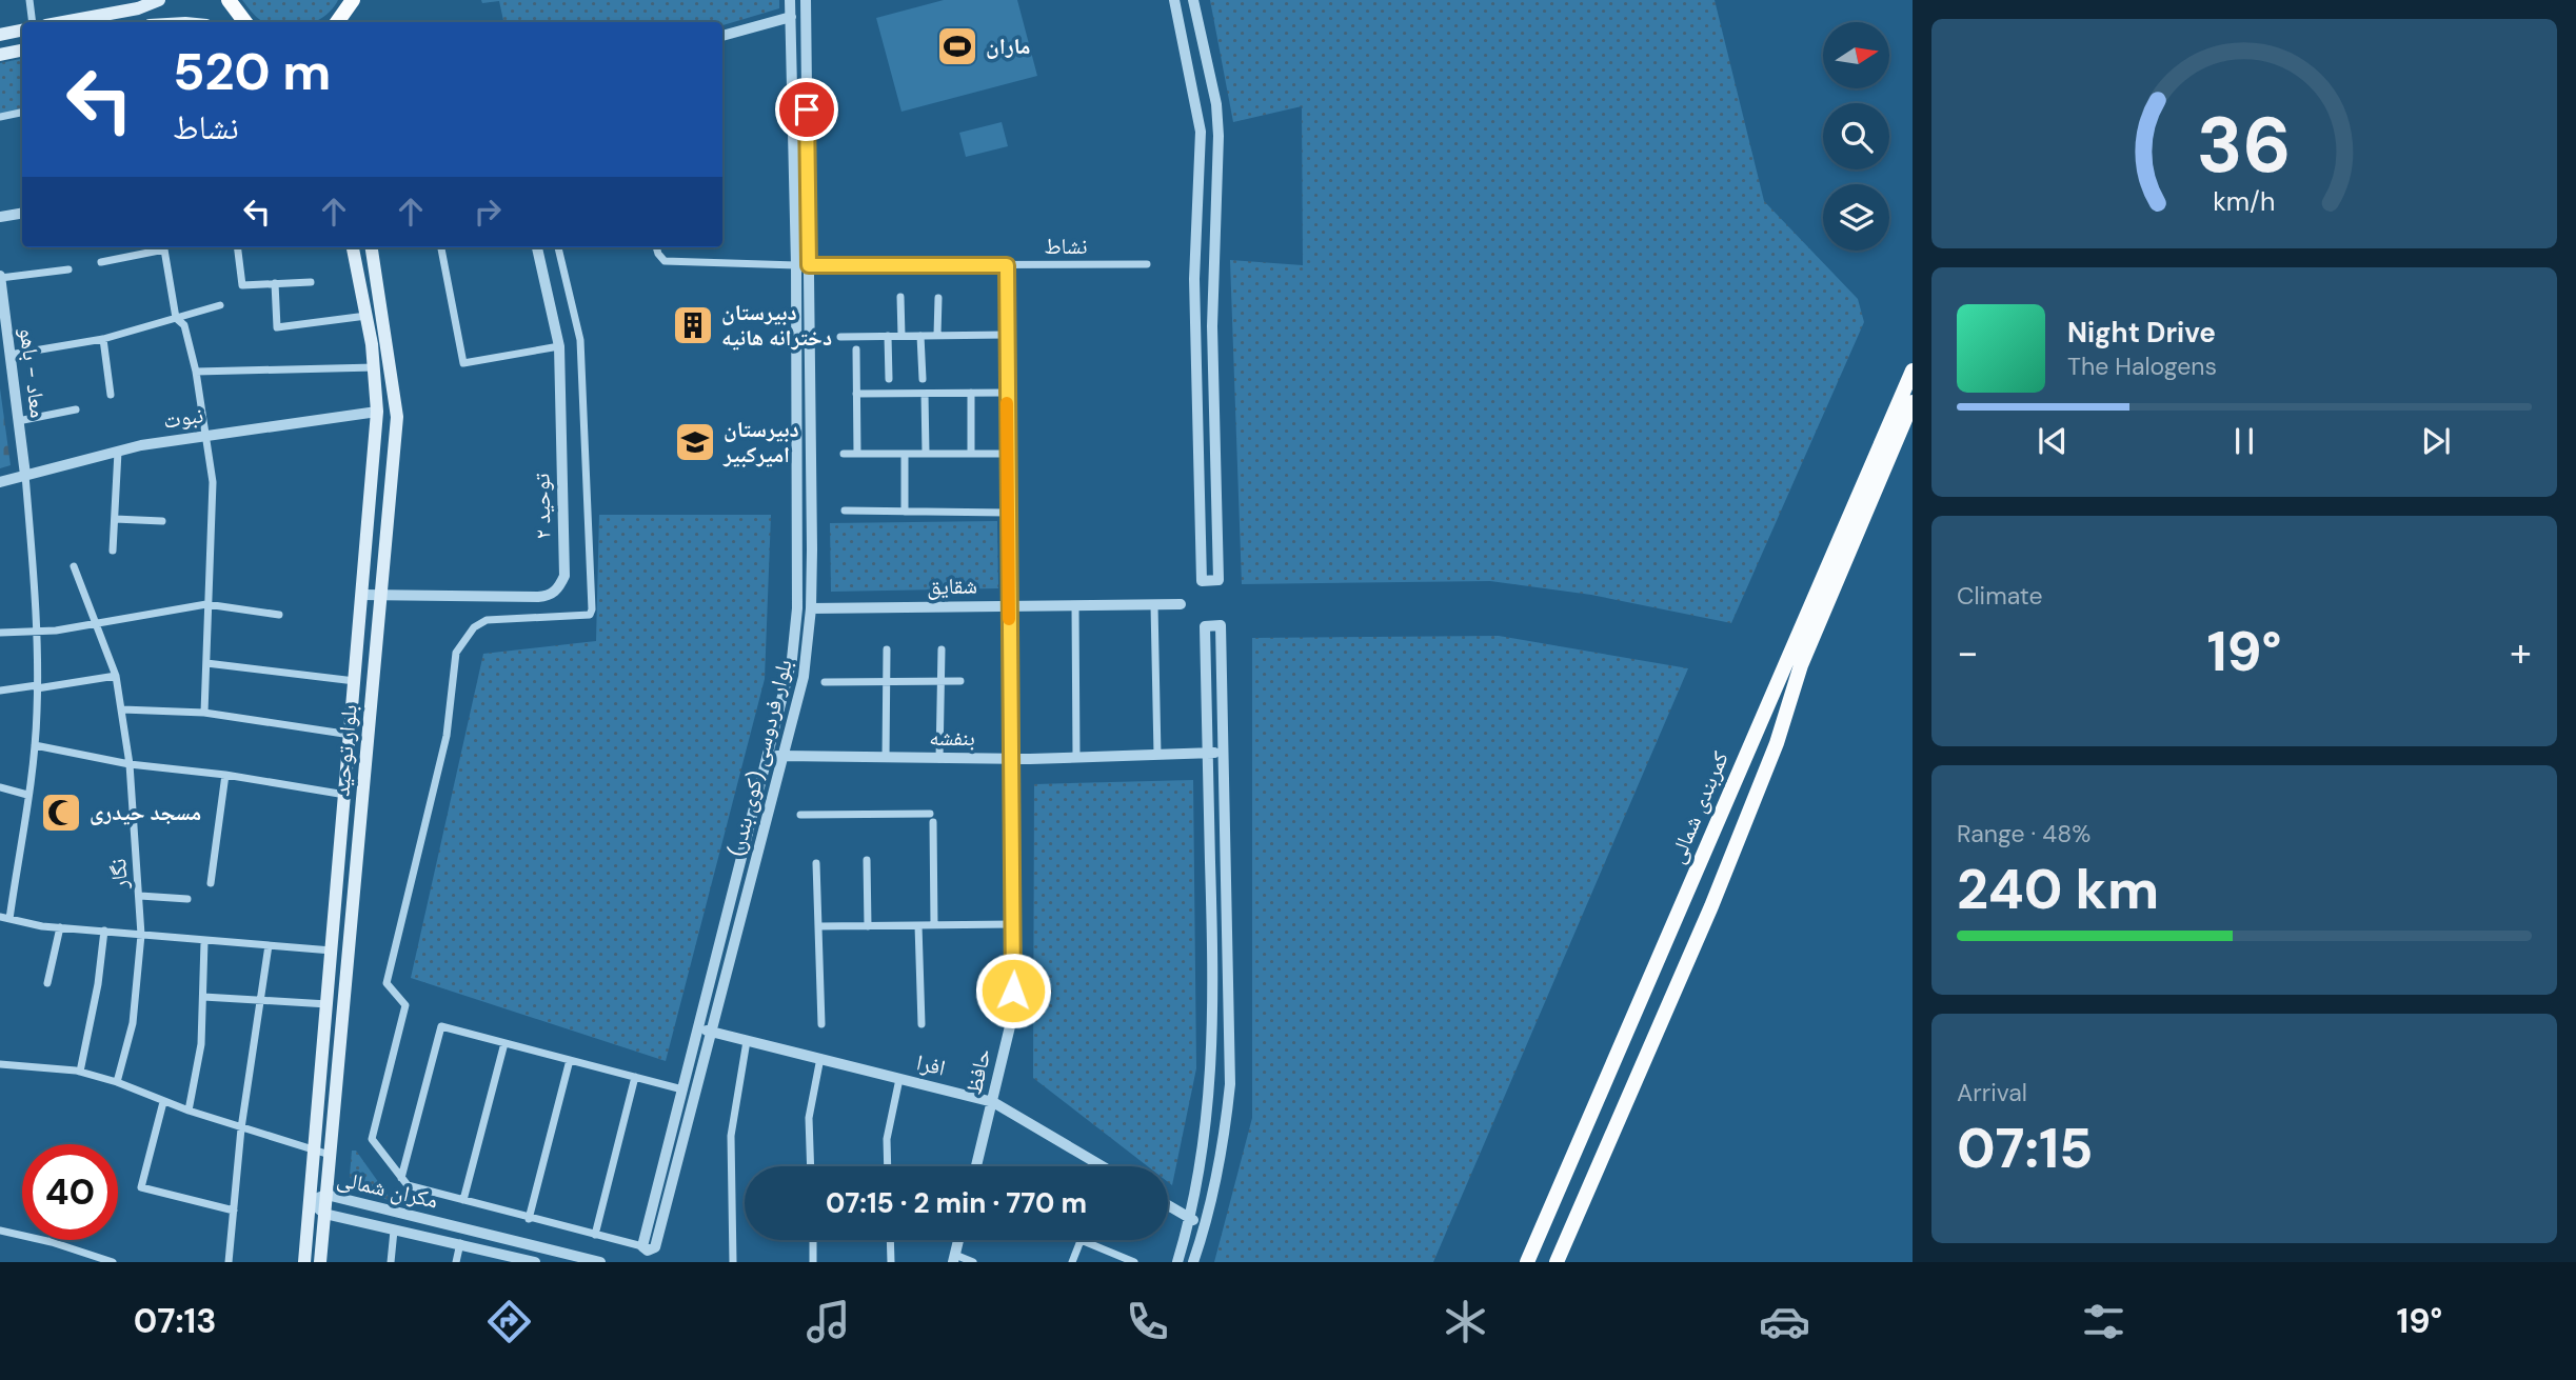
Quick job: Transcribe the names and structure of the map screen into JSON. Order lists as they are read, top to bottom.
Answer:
{
  "streets": {
    "highway": ["کمربندی شمالی"],
    "main road": ["بلوار توحید"],
    "street": [
      "نشاط",
      "معاد - باهو",
      "نبوت",
      "توحید ۲",
      "شقایق",
      "بنفشه",
      "بلوار فردوسی (کوی بندر)",
      "نگار",
      "افرا",
      "حافظ",
      "مکران شمالی"
    ]
  },
  "crossings": [
    ["نشاط", "بلوار فردوسی (کوی بندر)"],
    ["نشاط", "حافظ"],
    ["معاد - باهو", "نبوت"],
    ["نبوت", "بلوار توحید"],
    ["توحید ۲", "بلوار توحید"],
    ["شقایق", "بلوار فردوسی (کوی بندر)"],
    ["شقایق", "حافظ"],
    ["بنفشه", "بلوار فردوسی (کوی بندر)"],
    ["بنفشه", "حافظ"],
    ["بلوار توحید", "مکران شمالی"],
    ["بلوار فردوسی (کوی بندر)", "افرا"],
    ["افرا", "حافظ"]
  ],
  "places": {
    "sports": ["ماران"],
    "building": ["دبیرستان دخترانه هانیه"],
    "school or university": ["دبیرستان امیرکبیر"],
    "mosque": ["مسجد حیدری"]
  },
  "north": "right",
  "page": {
    "turn": ["520 m", "نشاط"],
    "song": ["Night Drive", "The Halogens"],
    "tile": [
      "Climate",
      ["Range · 48%", "240 km"],
      ["Arrival", "07:15"]
    ],
    "heat": ["−", "19°", "+"],
    "limit": "40",
    "trip": "07:15 · 2 min · 770 m",
    "tabs": ["07:13", "19°"],
    "gauge": ["36", "km/h"]
  }
}
